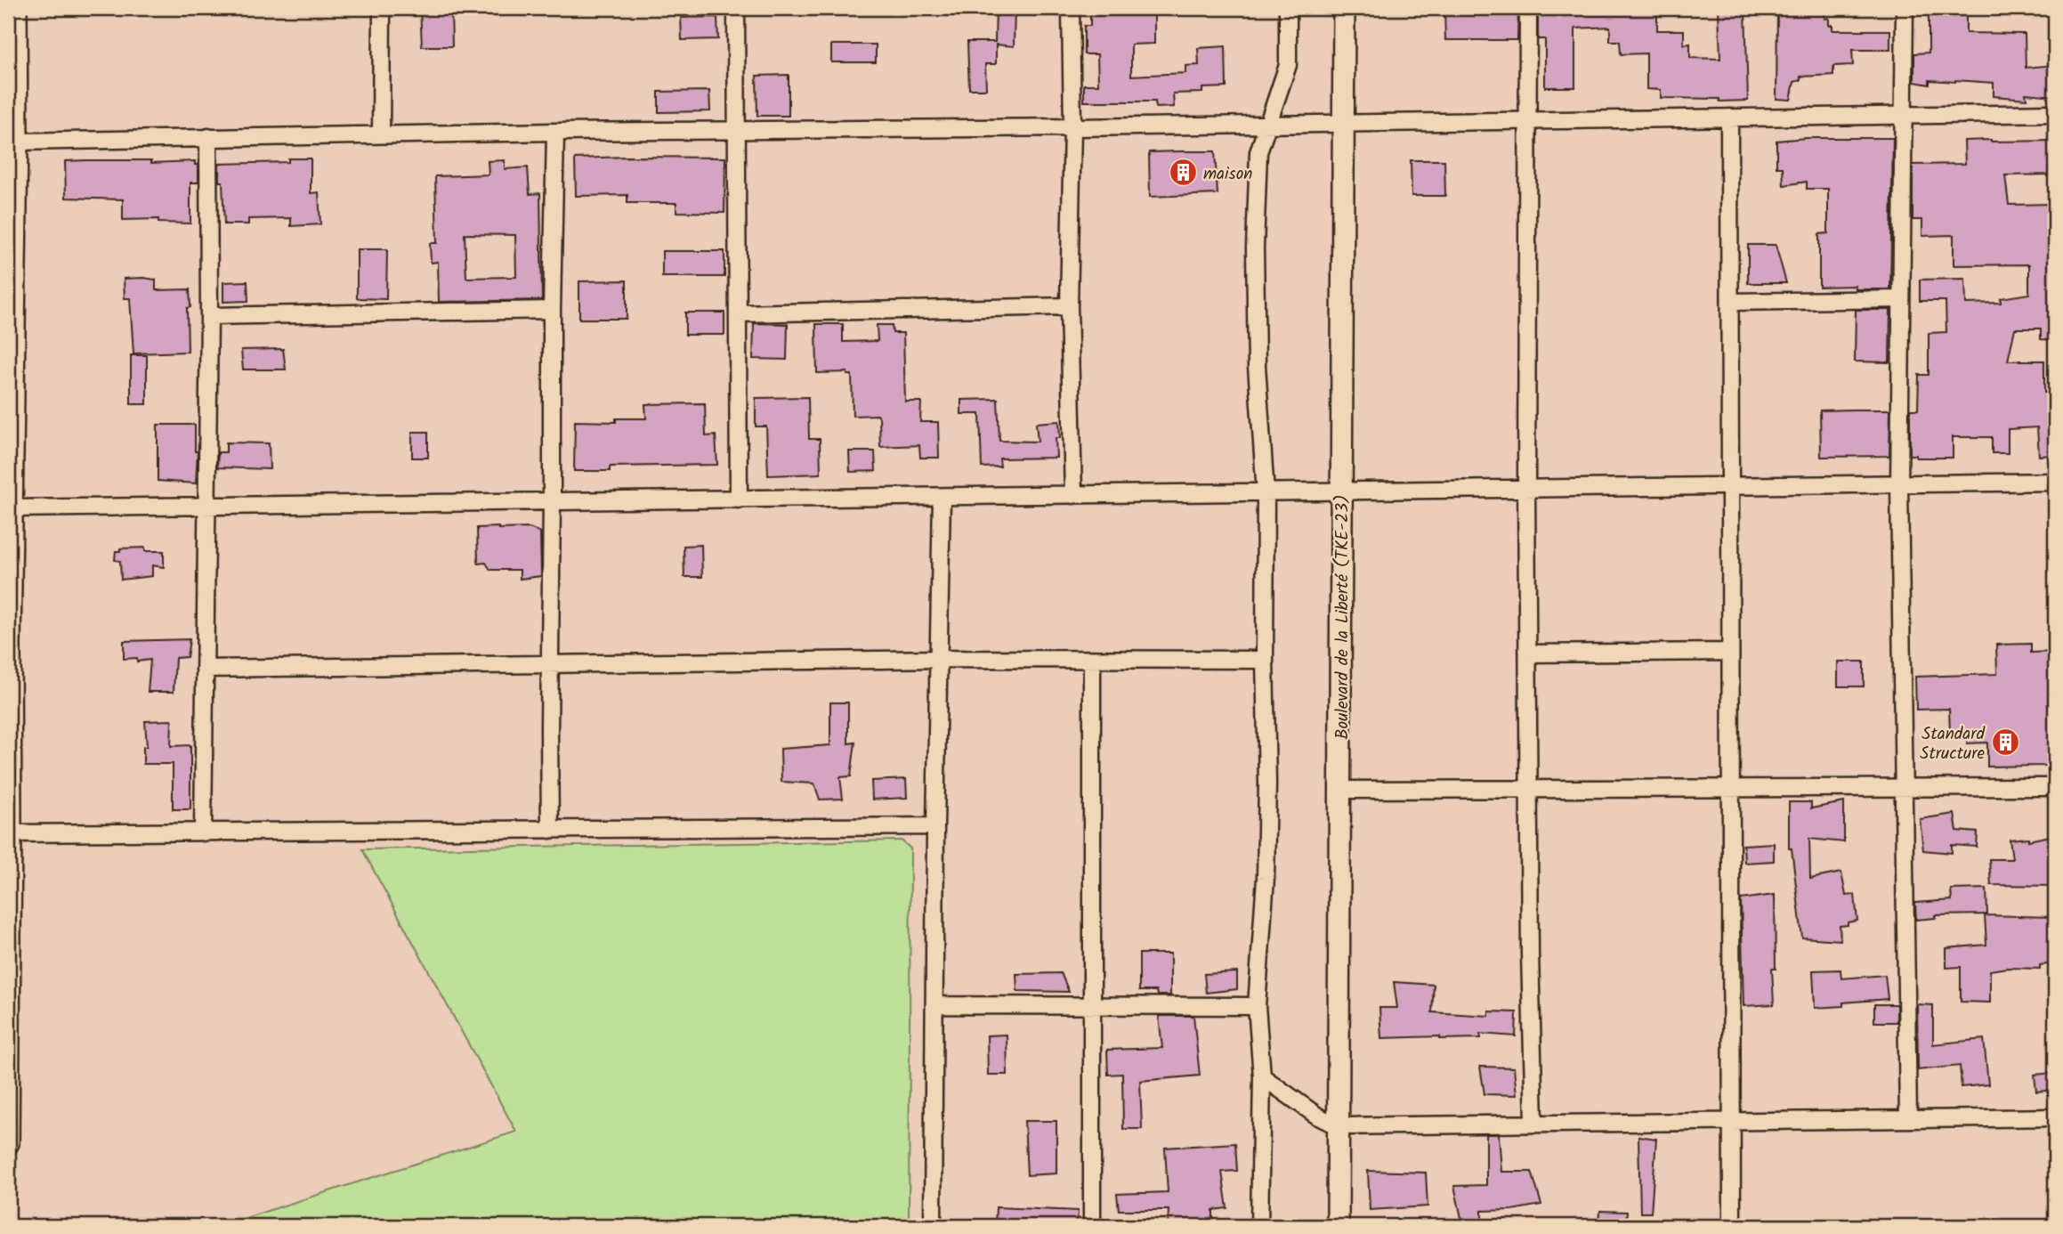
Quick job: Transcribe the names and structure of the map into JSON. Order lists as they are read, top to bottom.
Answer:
{
  "streets": {
    "street": ["Boulevard de la Liberté (TKE-23)"]
  },
  "places": {
    "building": ["maison", "Standard Structure"]
  }
}
